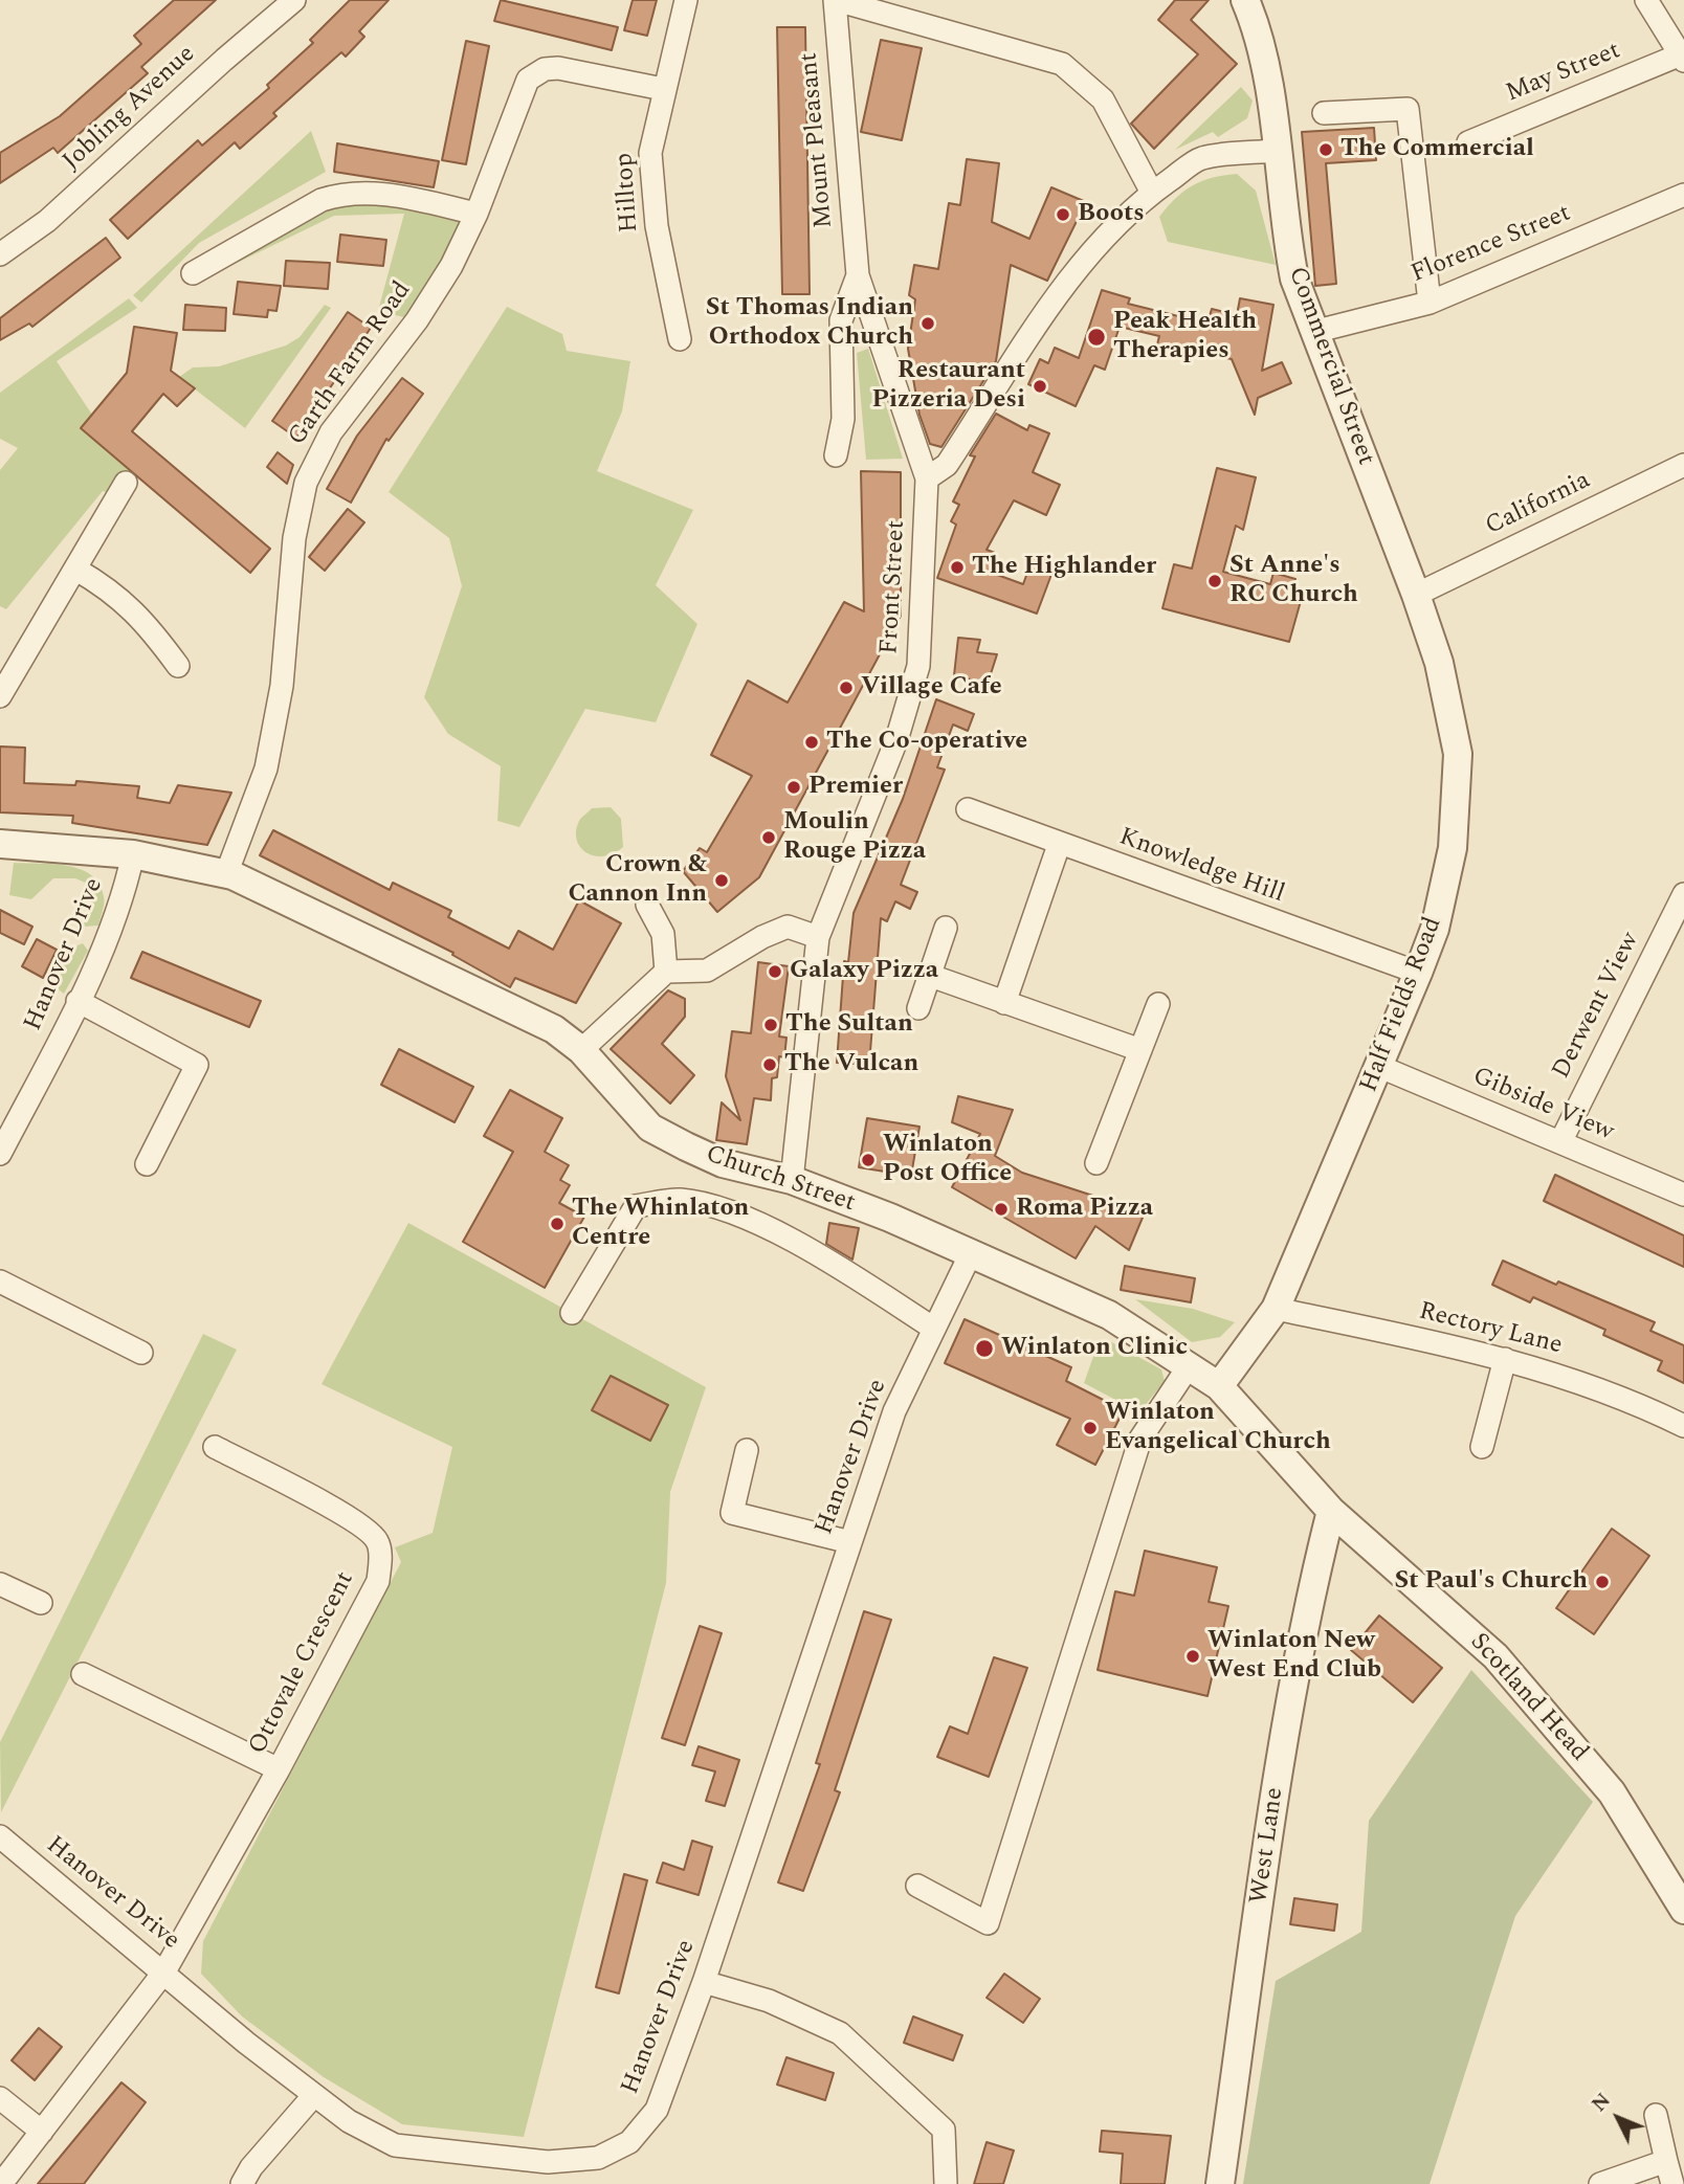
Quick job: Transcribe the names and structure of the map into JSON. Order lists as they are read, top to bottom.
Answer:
{
  "streets": {
    "street": [
      "May Street",
      "Jobling Avenue",
      "Mount Pleasant",
      "Hilltop",
      "Florence Street",
      "Garth Farm Road",
      "Commercial Street",
      "California",
      "Front Street",
      "Knowledge Hill",
      "Hanover Drive",
      "Half Fields Road",
      "Derwent View",
      "Gibside View",
      "Church Street",
      "Rectory Lane",
      "Ottovale Crescent",
      "Scotland Head",
      "West Lane"
    ]
  },
  "crossings": [
    ["Hilltop", "Garth Farm Road"],
    ["Florence Street", "Commercial Street"],
    ["Garth Farm Road", "Church Street"],
    ["Commercial Street", "California"],
    ["Commercial Street", "Half Fields Road"],
    ["California", "Half Fields Road"],
    ["Front Street", "Church Street"],
    ["Knowledge Hill", "Half Fields Road"],
    ["Hanover Drive", "Church Street"],
    ["Hanover Drive", "Ottovale Crescent"],
    ["Half Fields Road", "Gibside View"],
    ["Half Fields Road", "Church Street"],
    ["Half Fields Road", "Rectory Lane"],
    ["Half Fields Road", "Scotland Head"],
    ["Derwent View", "Gibside View"],
    ["Church Street", "Scotland Head"],
    ["Scotland Head", "West Lane"]
  ],
  "places": [
    "The Commercial",
    "Boots",
    "St Thomas Indian Orthodox Church",
    "Peak Health Therapies",
    "Restaurant Pizzeria Desi",
    "The Highlander",
    "St Anne's RC Church",
    "Village Cafe",
    "The Co-operative",
    "Premier",
    "Moulin Rouge Pizza",
    "Crown & Cannon Inn",
    "Galaxy Pizza",
    "The Sultan",
    "The Vulcan",
    "Winlaton Post Office",
    "Roma Pizza",
    "The Whinlaton Centre",
    "Winlaton Clinic",
    "Winlaton Evangelical Church",
    "St Paul's Church",
    "Winlaton New West End Club"
  ],
  "north": "top left"
}
